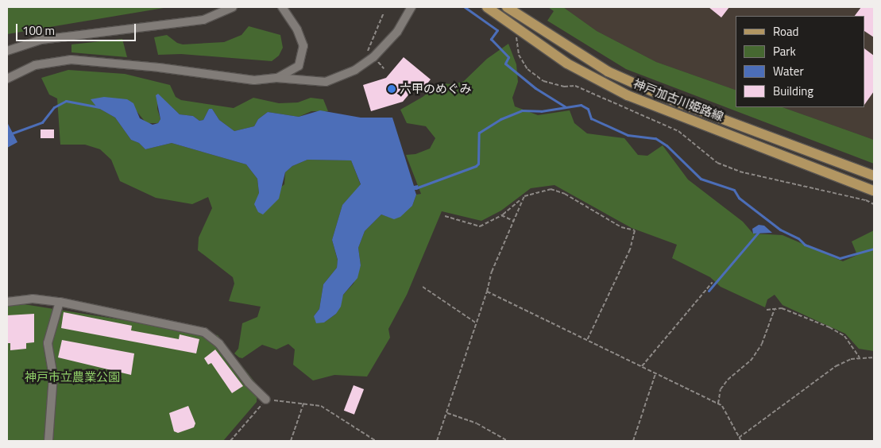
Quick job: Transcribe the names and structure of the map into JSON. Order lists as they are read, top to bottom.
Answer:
{
  "streets": {
    "main road": ["神戸加古川姫路線"]
  },
  "parks": ["神戸市立農業公園"],
  "places": ["六甲のめぐみ"],
  "legend": [
    "Road",
    "Park",
    "Water",
    "Building"
  ],
  "scale_bar": "100 m"
}
